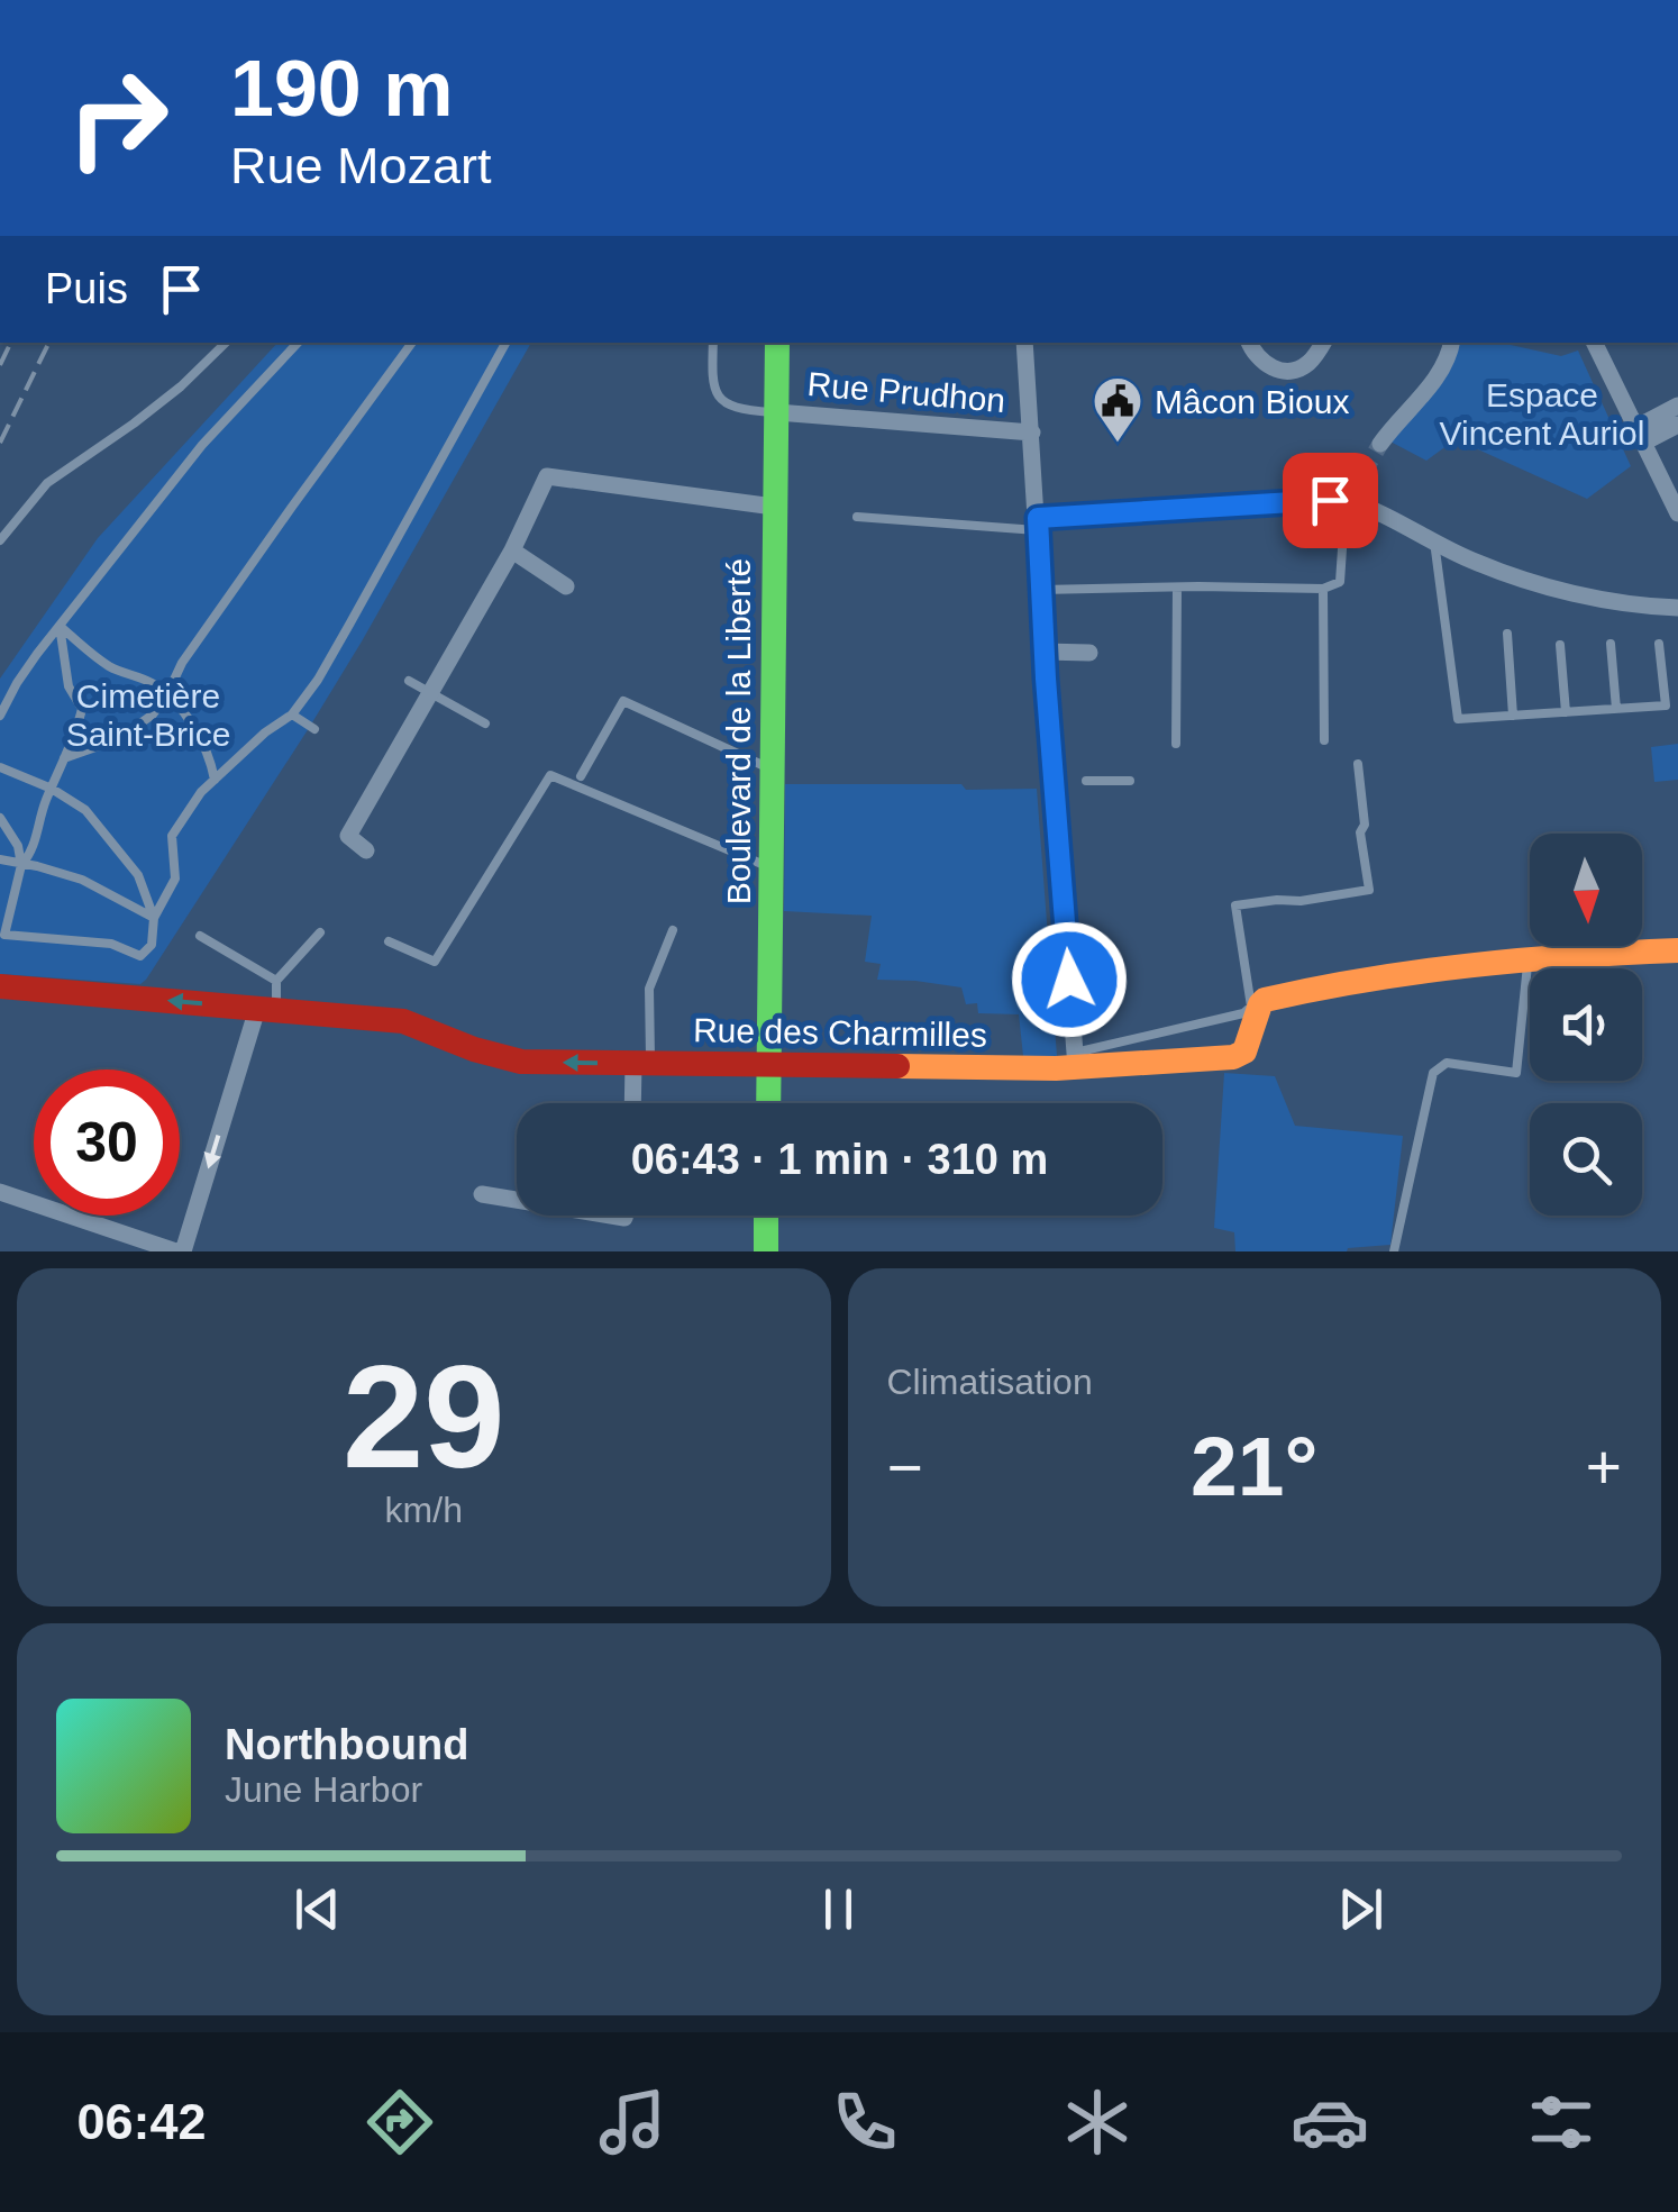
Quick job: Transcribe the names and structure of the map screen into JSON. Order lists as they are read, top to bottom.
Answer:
{
  "streets": {
    "street": ["Rue Prudhon", "Boulevard de la Liberté", "Rue des Charmilles"]
  },
  "crossings": [
    ["Rue Prudhon", "Boulevard de la Liberté"],
    ["Boulevard de la Liberté", "Rue des Charmilles"]
  ],
  "one_way": ["Rue des Charmilles"],
  "parks": ["Espace Vincent Auriol", "Cimetière Saint-Brice"],
  "places": {
    "public building": ["Mâcon Bioux"]
  },
  "north": "bottom",
  "page": {
    "turn": ["190 m", "Rue Mozart"],
    "then": "Puis",
    "limit": "30",
    "trip": "06:43 · 1 min · 310 m",
    "tile": [
      ["29", "km/h"],
      "Climatisation"
    ],
    "heat": ["−", "21°", "+"],
    "song": ["Northbound", "June Harbor"],
    "tabs": "06:42"
  }
}
